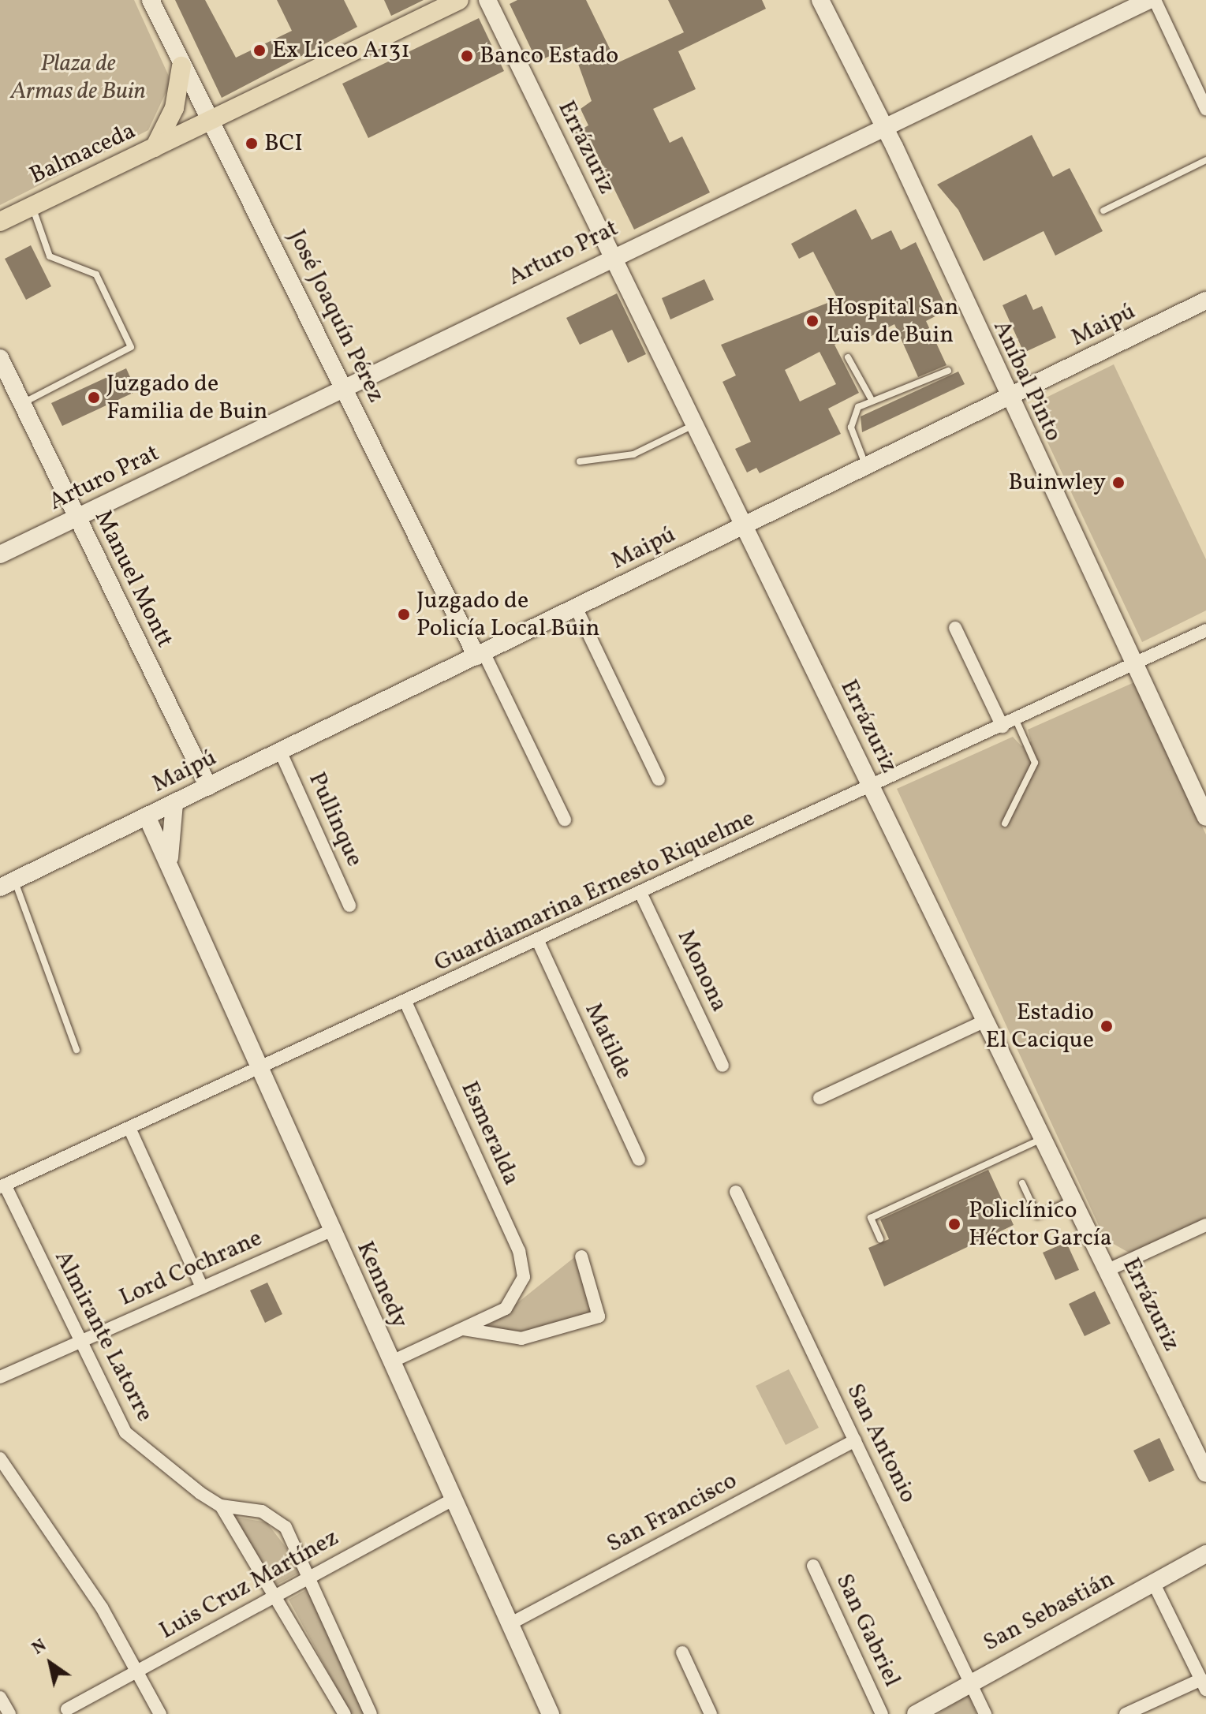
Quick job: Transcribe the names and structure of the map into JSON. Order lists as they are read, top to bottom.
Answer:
{
  "streets": {
    "main road": ["Balmaceda"],
    "street": [
      "Errázuriz",
      "Arturo Prat",
      "José Joaquín Pérez",
      "Maipú",
      "Aníbal Pinto",
      "Manuel Montt",
      "Pullinque",
      "Guardiamarina Ernesto Riquelme",
      "Monona",
      "Matilde",
      "Esmeralda",
      "Lord Cochrane",
      "Kennedy",
      "Almirante Latorre",
      "San Antonio",
      "San Francisco",
      "Luis Cruz Martínez",
      "San Sebastián",
      "San Gabriel"
    ]
  },
  "crossings": [
    ["Errázuriz", "Arturo Prat"],
    ["Errázuriz", "Maipú"],
    ["Errázuriz", "Guardiamarina Ernesto Riquelme"],
    ["Balmaceda", "José Joaquín Pérez"],
    ["Arturo Prat", "José Joaquín Pérez"],
    ["Arturo Prat", "Aníbal Pinto"],
    ["Arturo Prat", "Manuel Montt"],
    ["José Joaquín Pérez", "Maipú"],
    ["Maipú", "Aníbal Pinto"],
    ["Maipú", "Manuel Montt"],
    ["Maipú", "Pullinque"],
    ["Maipú", "Kennedy"],
    ["Aníbal Pinto", "Guardiamarina Ernesto Riquelme"],
    ["Guardiamarina Ernesto Riquelme", "Monona"],
    ["Guardiamarina Ernesto Riquelme", "Matilde"],
    ["Guardiamarina Ernesto Riquelme", "Esmeralda"],
    ["Guardiamarina Ernesto Riquelme", "Kennedy"],
    ["Guardiamarina Ernesto Riquelme", "Almirante Latorre"],
    ["Lord Cochrane", "Kennedy"],
    ["Lord Cochrane", "Almirante Latorre"],
    ["Kennedy", "San Francisco"],
    ["Kennedy", "Luis Cruz Martínez"],
    ["Almirante Latorre", "Luis Cruz Martínez"],
    ["San Antonio", "San Francisco"],
    ["San Antonio", "San Sebastián"]
  ],
  "parks": ["Plaza de Armas de Buin"],
  "places": [
    "Ex Liceo A131",
    "Banco Estado",
    "BCI",
    "Hospital San Luis de Buin",
    "Juzgado de Familia de Buin",
    "Buinwley",
    "Juzgado de Policía Local Buin",
    "Estadio El Cacique",
    "Policlínico Héctor García"
  ],
  "north": "top left"
}
